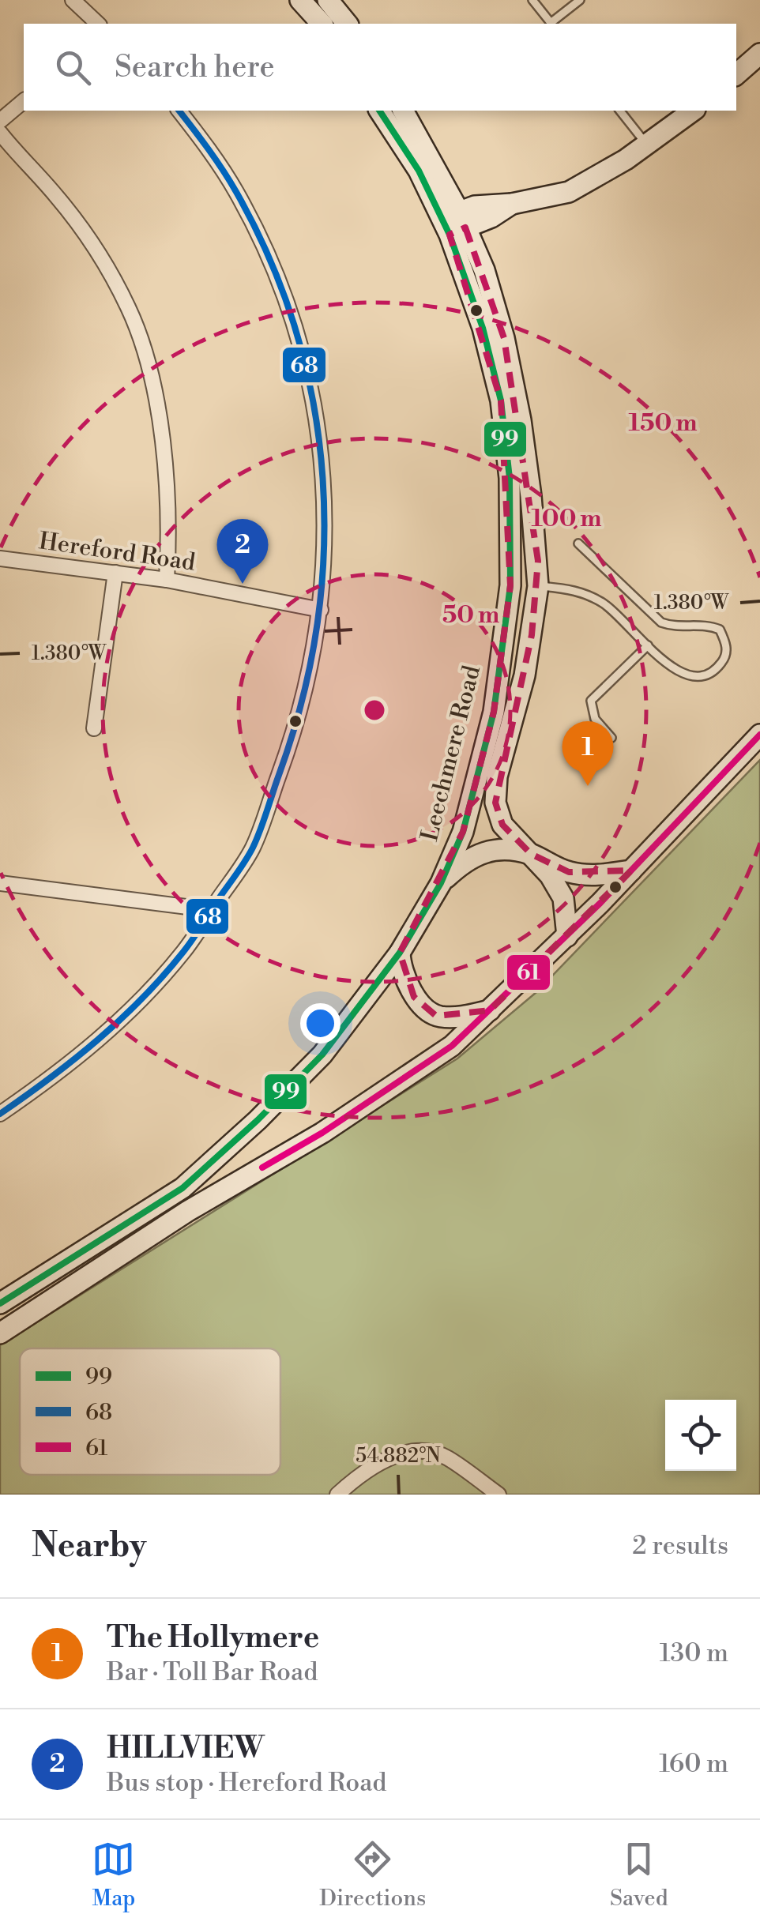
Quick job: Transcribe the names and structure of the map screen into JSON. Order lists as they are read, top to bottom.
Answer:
{
  "streets": {
    "main road": ["Leechmere Road"],
    "street": ["Hereford Road"]
  },
  "lines": ["transit line 99", "transit line 68", "transit line 61"],
  "legend": ["99", "68", "61"],
  "page": {
    "search": "Search here",
    "pins": ["2", "1"],
    "heading": ["Nearby", "2 results"],
    "list": [
      {
        "mark": "1",
        "name": "The Hollymere",
        "note": "Bar · Toll Bar Road",
        "value": "130 m"
      },
      {
        "mark": "2",
        "name": "HILLVIEW",
        "note": "Bus stop · Hereford Road",
        "value": "160 m"
      }
    ],
    "nav": ["Map", "Directions", "Saved"]
  },
  "coordinates": ["1.380°W", "54.882°N"],
  "rings": ["150 m", "100 m", "50 m"]
}
